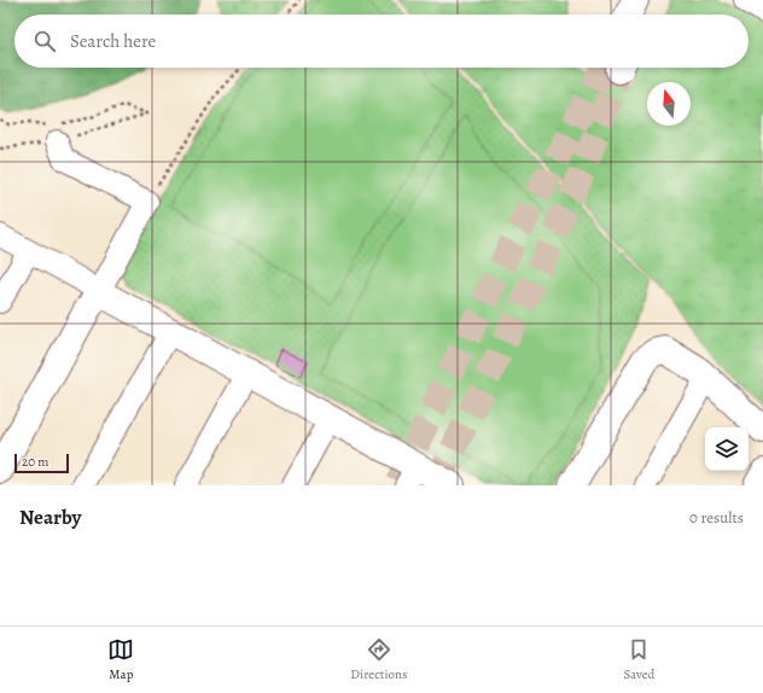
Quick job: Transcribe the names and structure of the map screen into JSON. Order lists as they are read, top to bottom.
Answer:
{
  "scale_bar": "20 m",
  "north": "top",
  "page": {
    "search": "Search here",
    "scale": "20 m",
    "heading": ["Nearby", "0 results"],
    "nav": ["Map", "Directions", "Saved"]
  }
}
